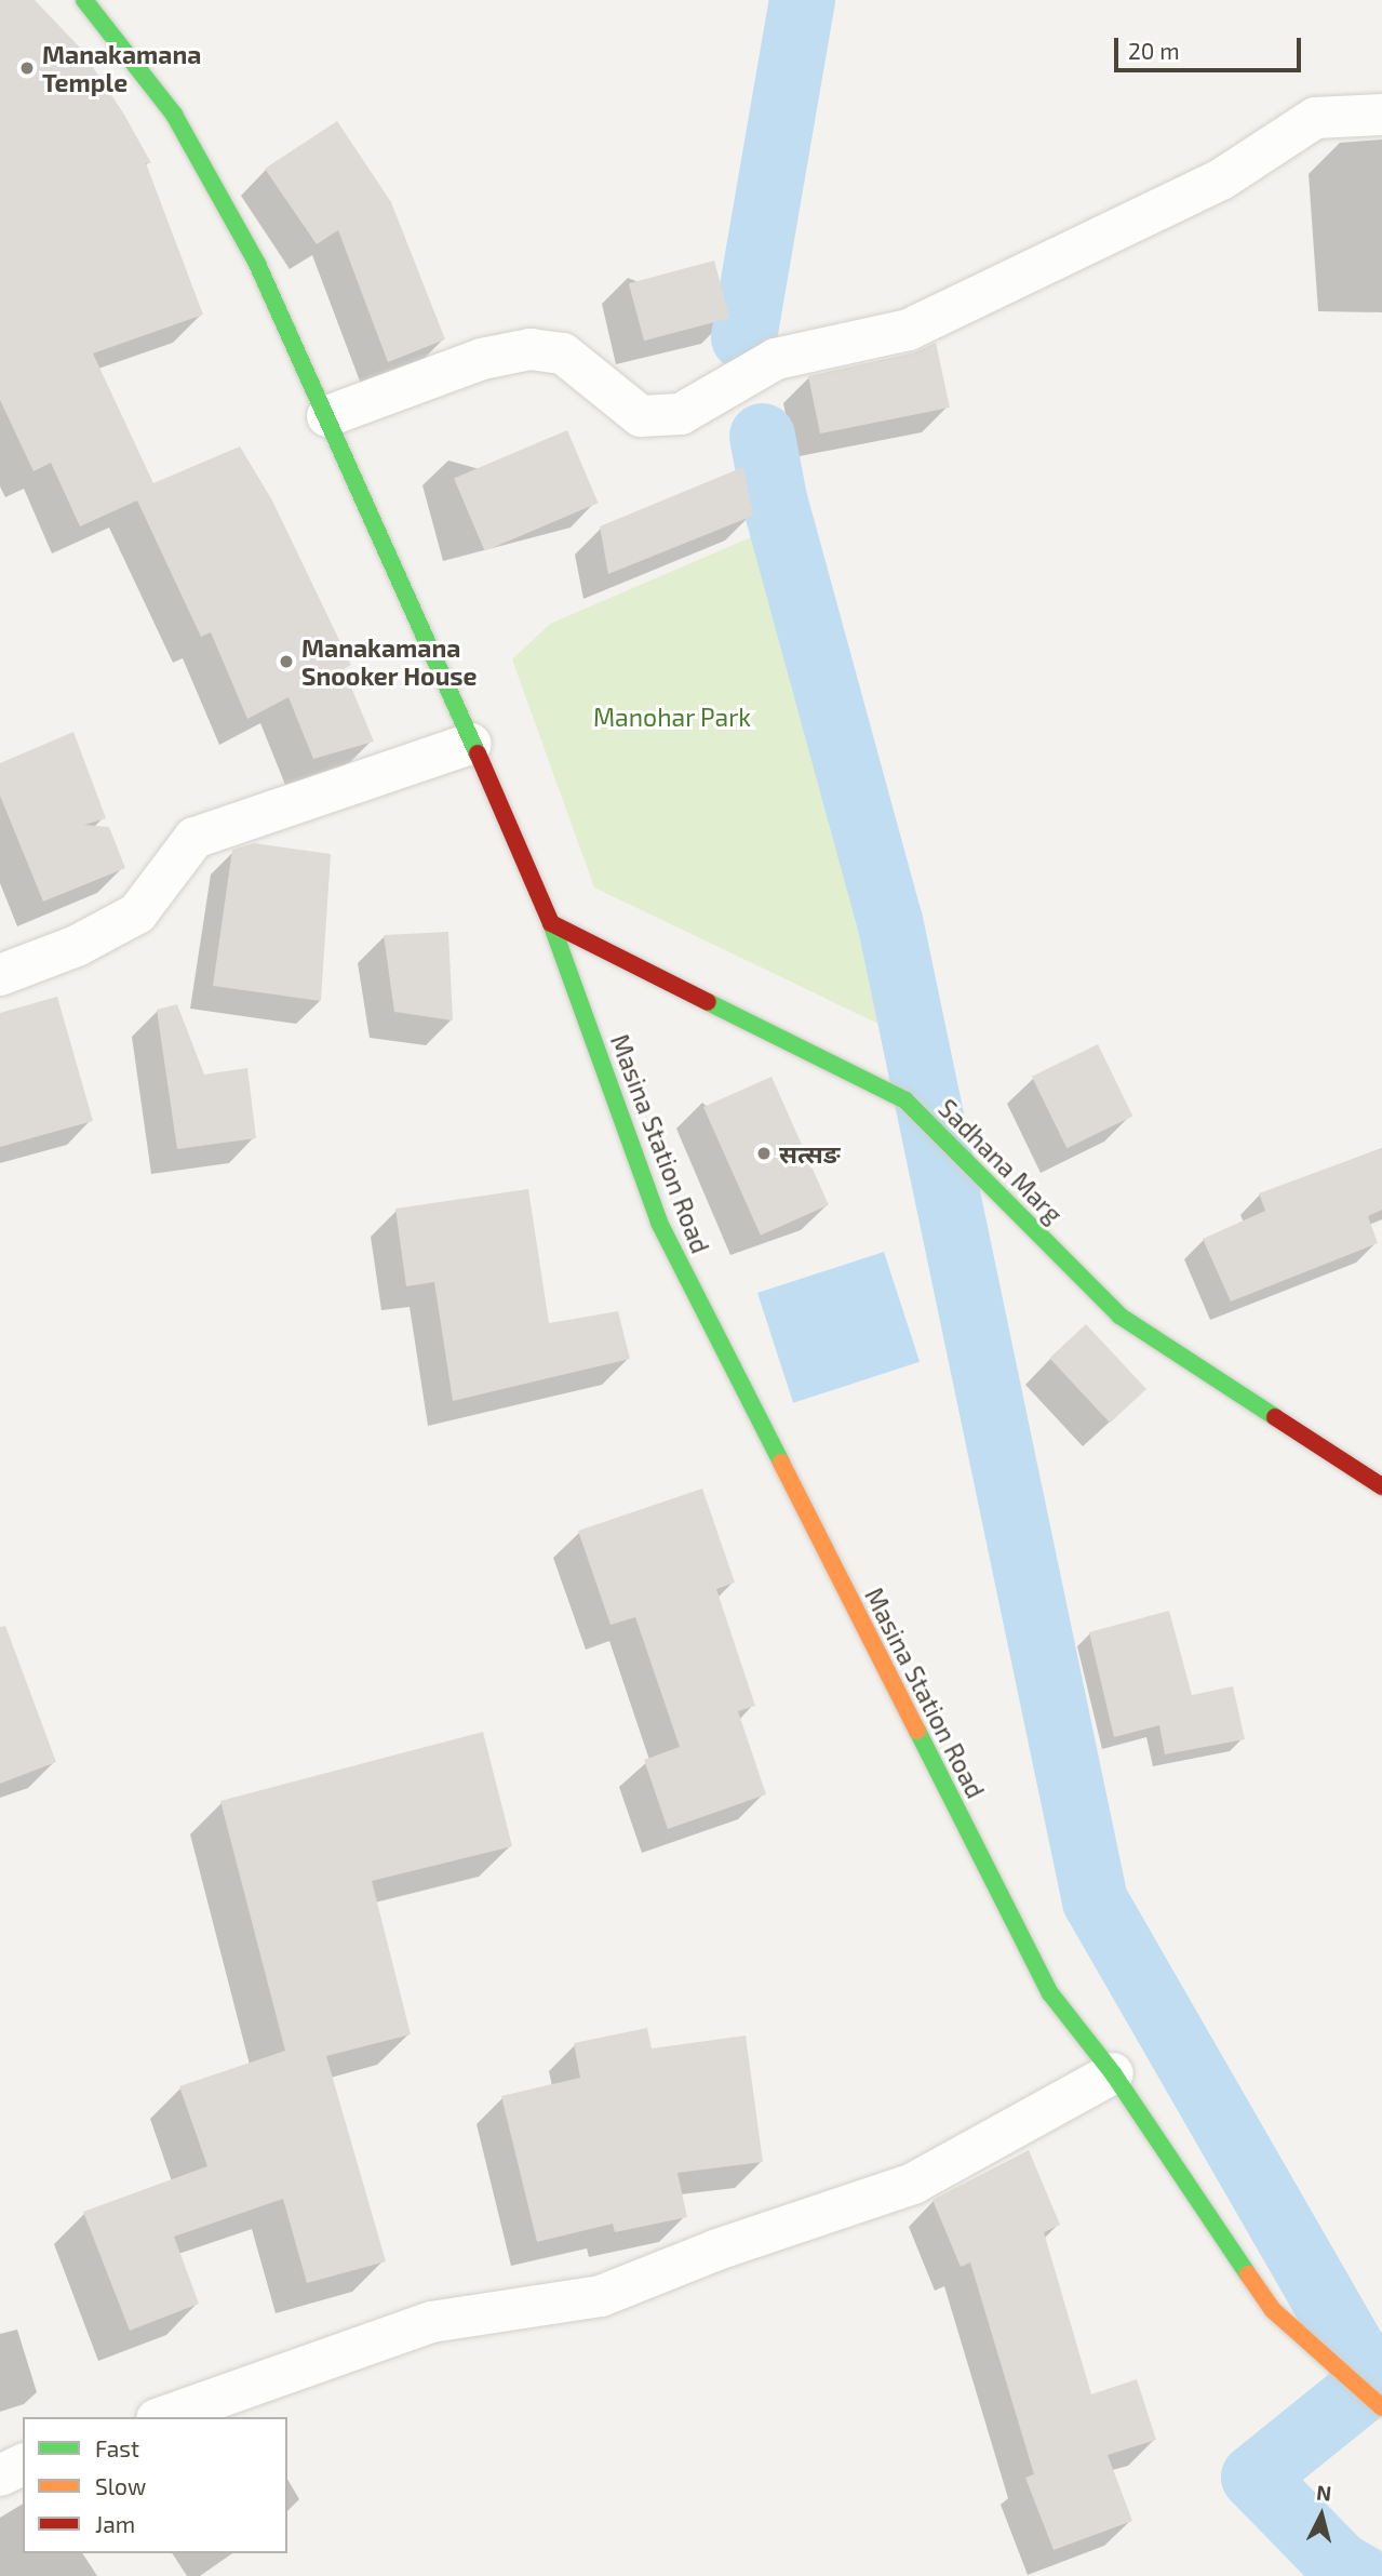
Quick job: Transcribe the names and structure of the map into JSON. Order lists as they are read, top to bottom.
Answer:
{
  "streets": {
    "main road": ["Masina Station Road", "Sadhana Marg"]
  },
  "crossings": [
    ["Masina Station Road", "Sadhana Marg"]
  ],
  "parks": ["Manohar Park"],
  "places": ["Manakamana Temple", "Manakamana Snooker House", "सत्सङ"],
  "legend": ["Fast", "Slow", "Jam"],
  "scale_bar": "20 m",
  "north": "top"
}
